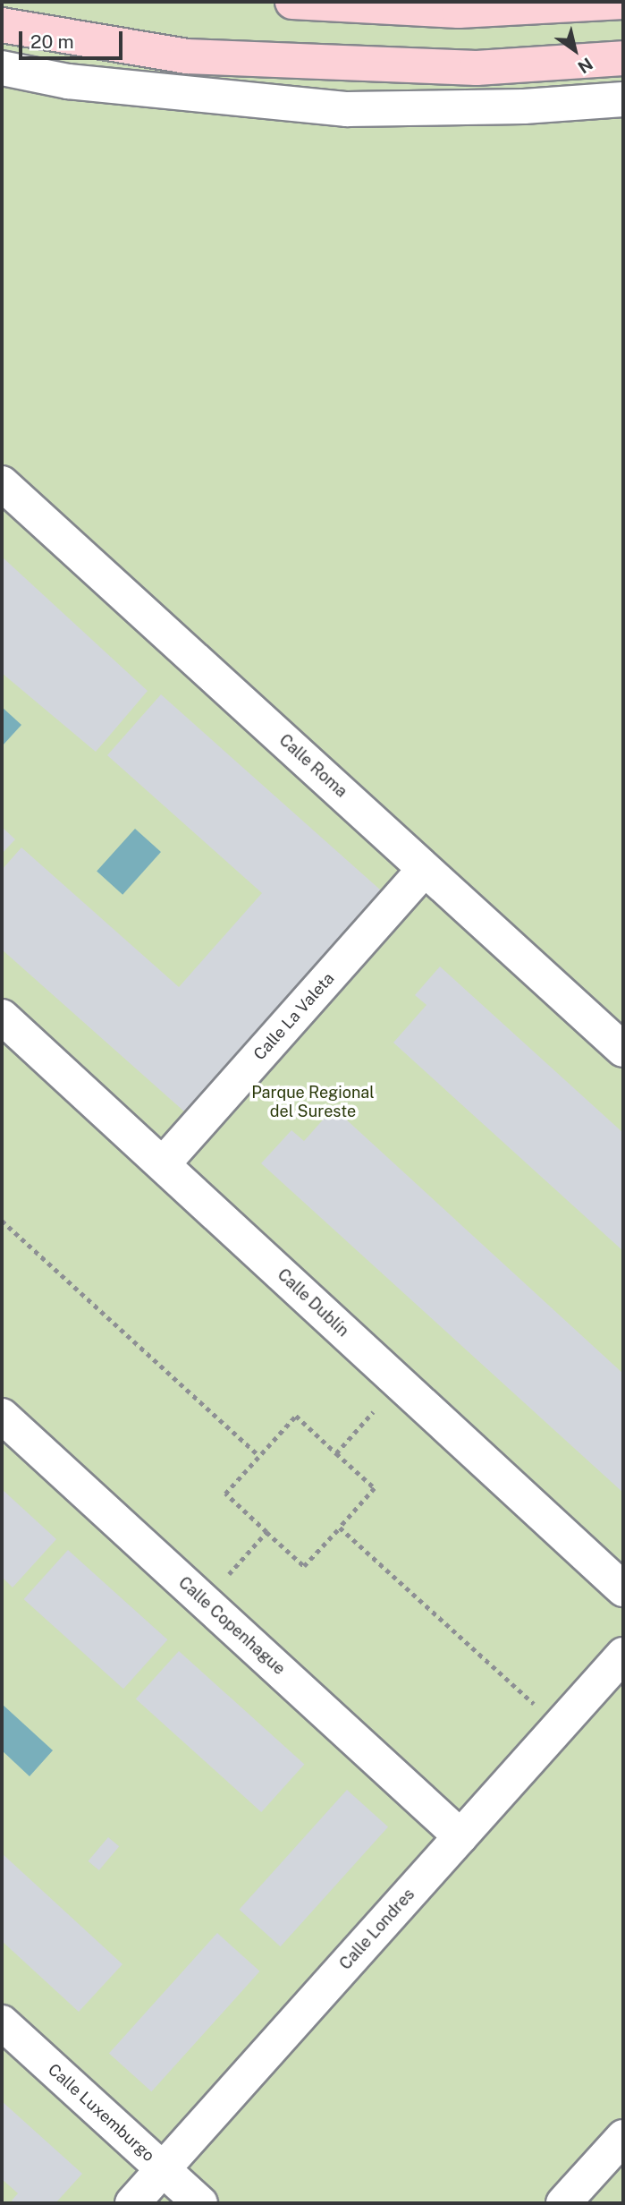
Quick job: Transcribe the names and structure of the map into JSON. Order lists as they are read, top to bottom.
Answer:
{
  "streets": {
    "street": [
      "Calle Roma",
      "Calle La Valeta",
      "Calle Dublín",
      "Calle Copenhague",
      "Calle Londres",
      "Calle Luxemburgo"
    ]
  },
  "crossings": [
    ["Calle Roma", "Calle La Valeta"],
    ["Calle La Valeta", "Calle Dublín"],
    ["Calle Copenhague", "Calle Londres"],
    ["Calle Londres", "Calle Luxemburgo"]
  ],
  "parks": ["Parque Regional del Sureste"],
  "scale_bar": "20 m",
  "north": "bottom right"
}
